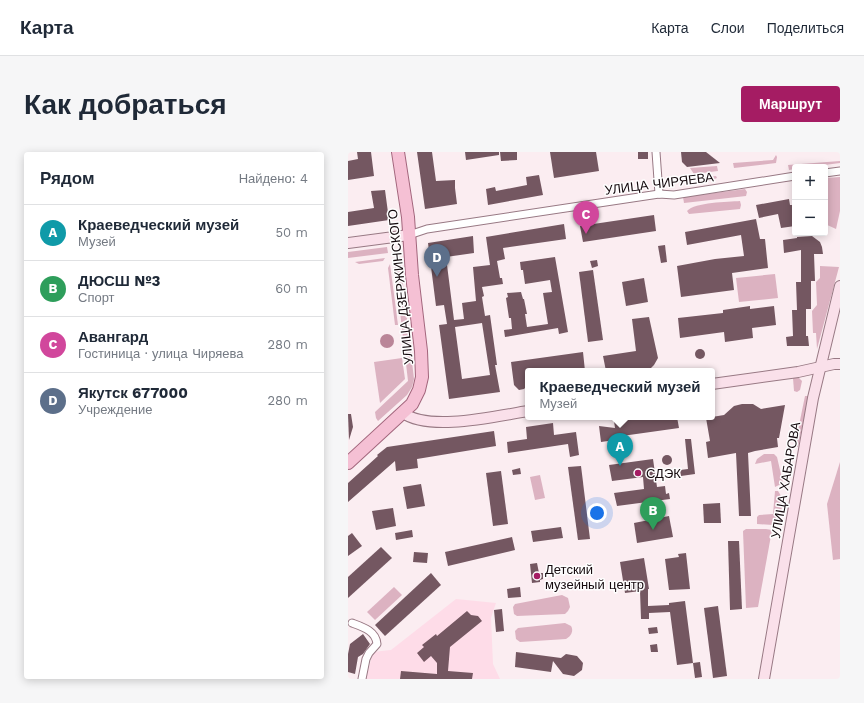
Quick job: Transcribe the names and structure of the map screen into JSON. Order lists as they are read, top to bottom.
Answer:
{
  "streets": {
    "main road": ["УЛИЦА ДЗЕРЖИНСКОГО", "УЛИЦА ХАБАРОВА"],
    "street": ["УЛИЦА ЧИРЯЕВА"]
  },
  "crossings": [
    ["УЛИЦА ЧИРЯЕВА", "УЛИЦА ДЗЕРЖИНСКОГО"]
  ],
  "places": ["СДЭК", "Детский музейный центр"],
  "page": {
    "header": "Карта",
    "nav": ["Карта", "Слои", "Поделиться"],
    "buttons": "Маршрут",
    "title": "Как добраться",
    "heading": ["Рядом", "Найдено: 4"],
    "map_buttons": ["+", "−"],
    "pins": [
      "C",
      "D",
      "A",
      "B"
    ],
    "list": [
      {
        "mark": "A",
        "name": "Краеведческий музей",
        "note": "Музей",
        "value": "50 m"
      },
      {
        "mark": "B",
        "name": "ДЮСШ №3",
        "note": "Спорт",
        "value": "60 m"
      },
      {
        "mark": "C",
        "name": "Авангард",
        "note": "Гостиница · улица Чиряева",
        "value": "280 m"
      },
      {
        "mark": "D",
        "name": "Якутск 677000",
        "note": "Учреждение",
        "value": "280 m"
      }
    ],
    "popup": ["Краеведческий музей", "Музей"]
  }
}
